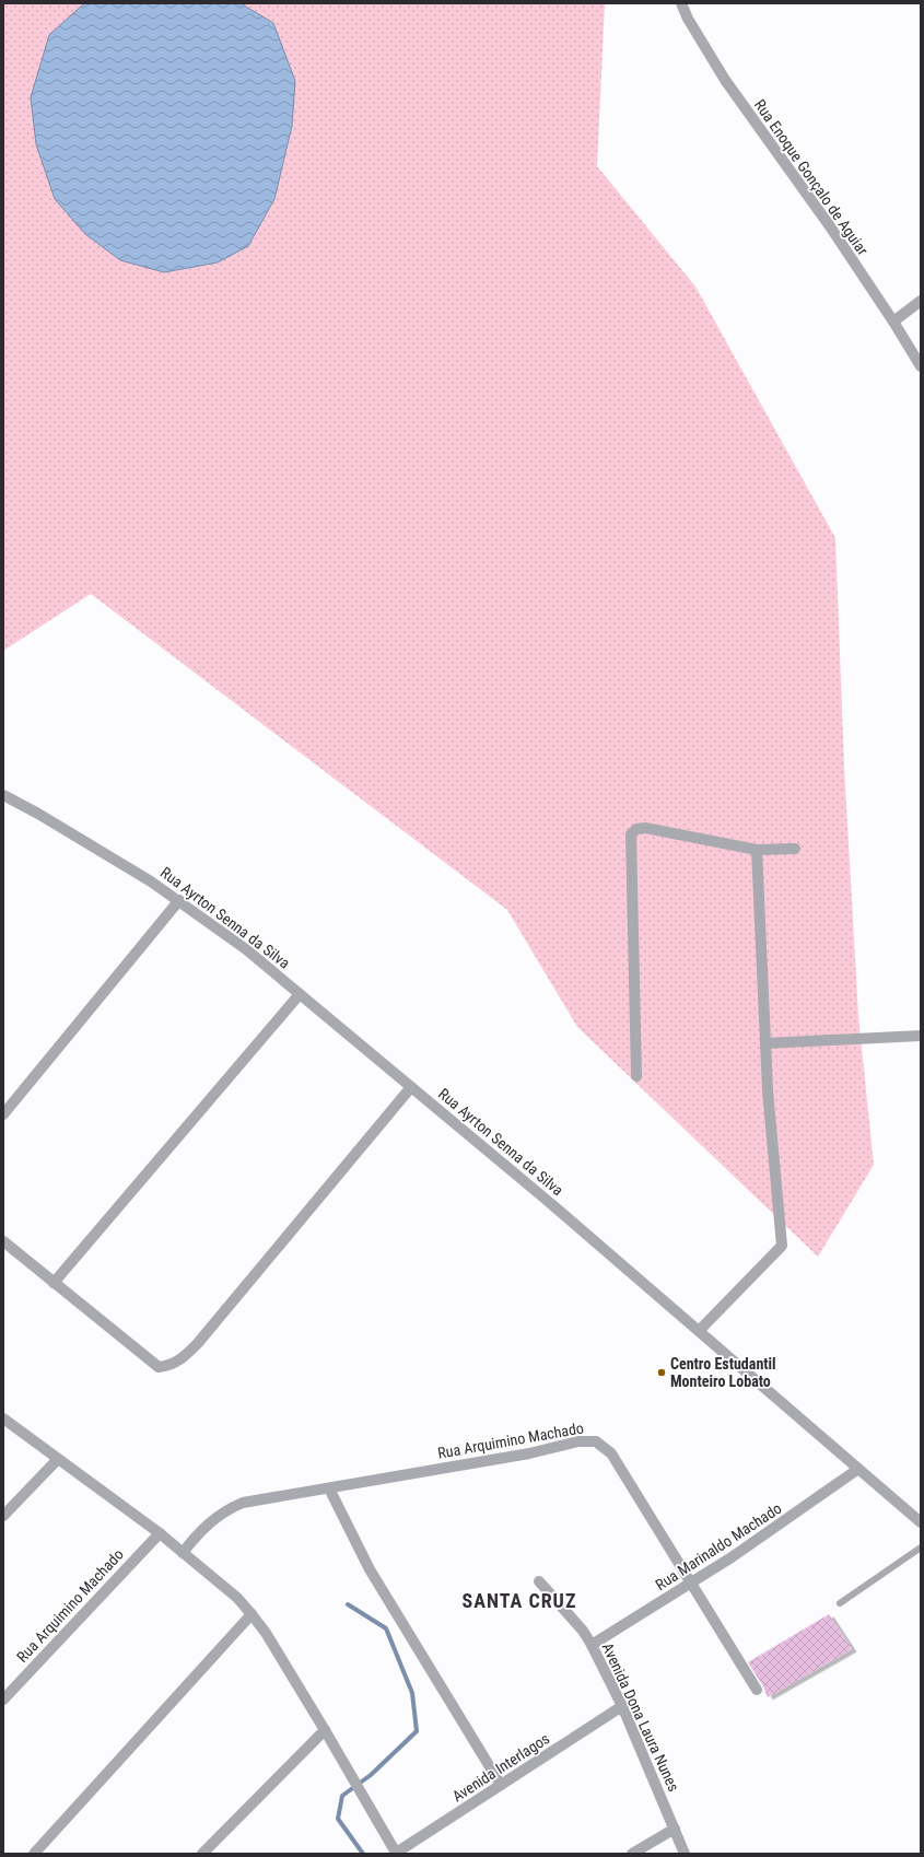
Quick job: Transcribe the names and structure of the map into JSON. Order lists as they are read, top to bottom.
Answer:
{
  "streets": {
    "street": [
      "Rua Enoque Gonçalo de Aguiar",
      "Rua Ayrton Senna da Silva",
      "Rua Arquimino Machado",
      "Rua Marinaldo Machado",
      "Avenida Dona Laura Nunes",
      "Avenida Interlagos"
    ]
  },
  "crossings": [
    ["Rua Ayrton Senna da Silva", "Rua Marinaldo Machado"],
    ["Rua Arquimino Machado", "Rua Marinaldo Machado"],
    ["Rua Marinaldo Machado", "Avenida Dona Laura Nunes"],
    ["Avenida Dona Laura Nunes", "Avenida Interlagos"]
  ],
  "districts": ["SANTA CRUZ"],
  "places": ["Centro Estudantil Monteiro Lobato"]
}
